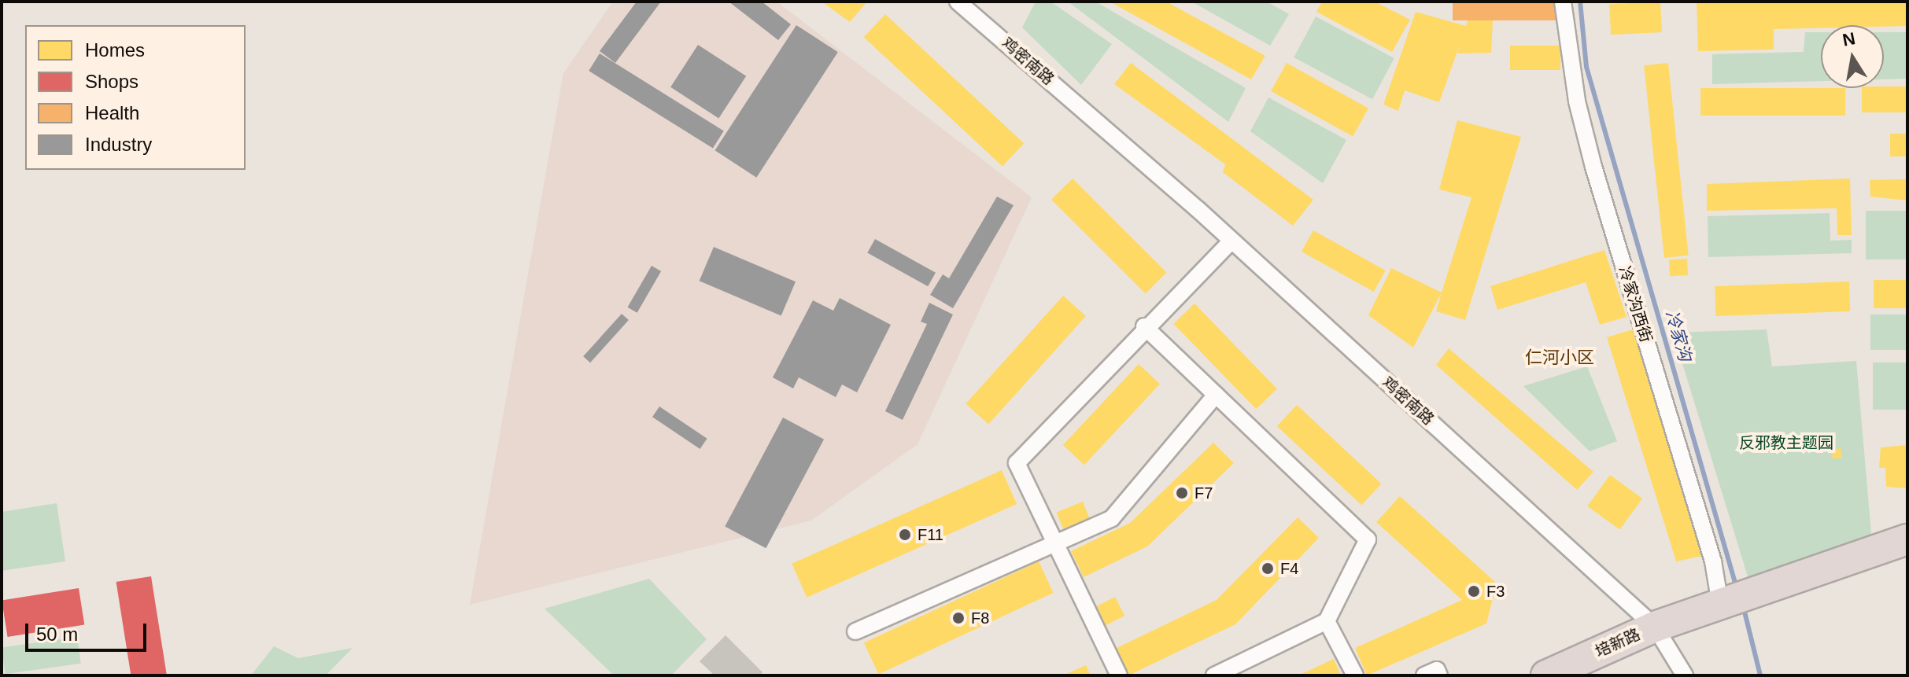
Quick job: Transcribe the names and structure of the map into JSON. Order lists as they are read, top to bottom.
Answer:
{
  "streets": {
    "highway": ["培新路"],
    "street": ["鸡密南路", "冷家沟西街"]
  },
  "crossings": [
    ["鸡密南路", "培新路"]
  ],
  "districts": ["仁河小区"],
  "water": ["冷家沟"],
  "parks": ["反邪教主题园"],
  "places": [
    "F7",
    "F11",
    "F4",
    "F3",
    "F8"
  ],
  "legend": [
    "Homes",
    "Shops",
    "Health",
    "Industry"
  ],
  "scale_bar": "50 m",
  "north": "top"
}
